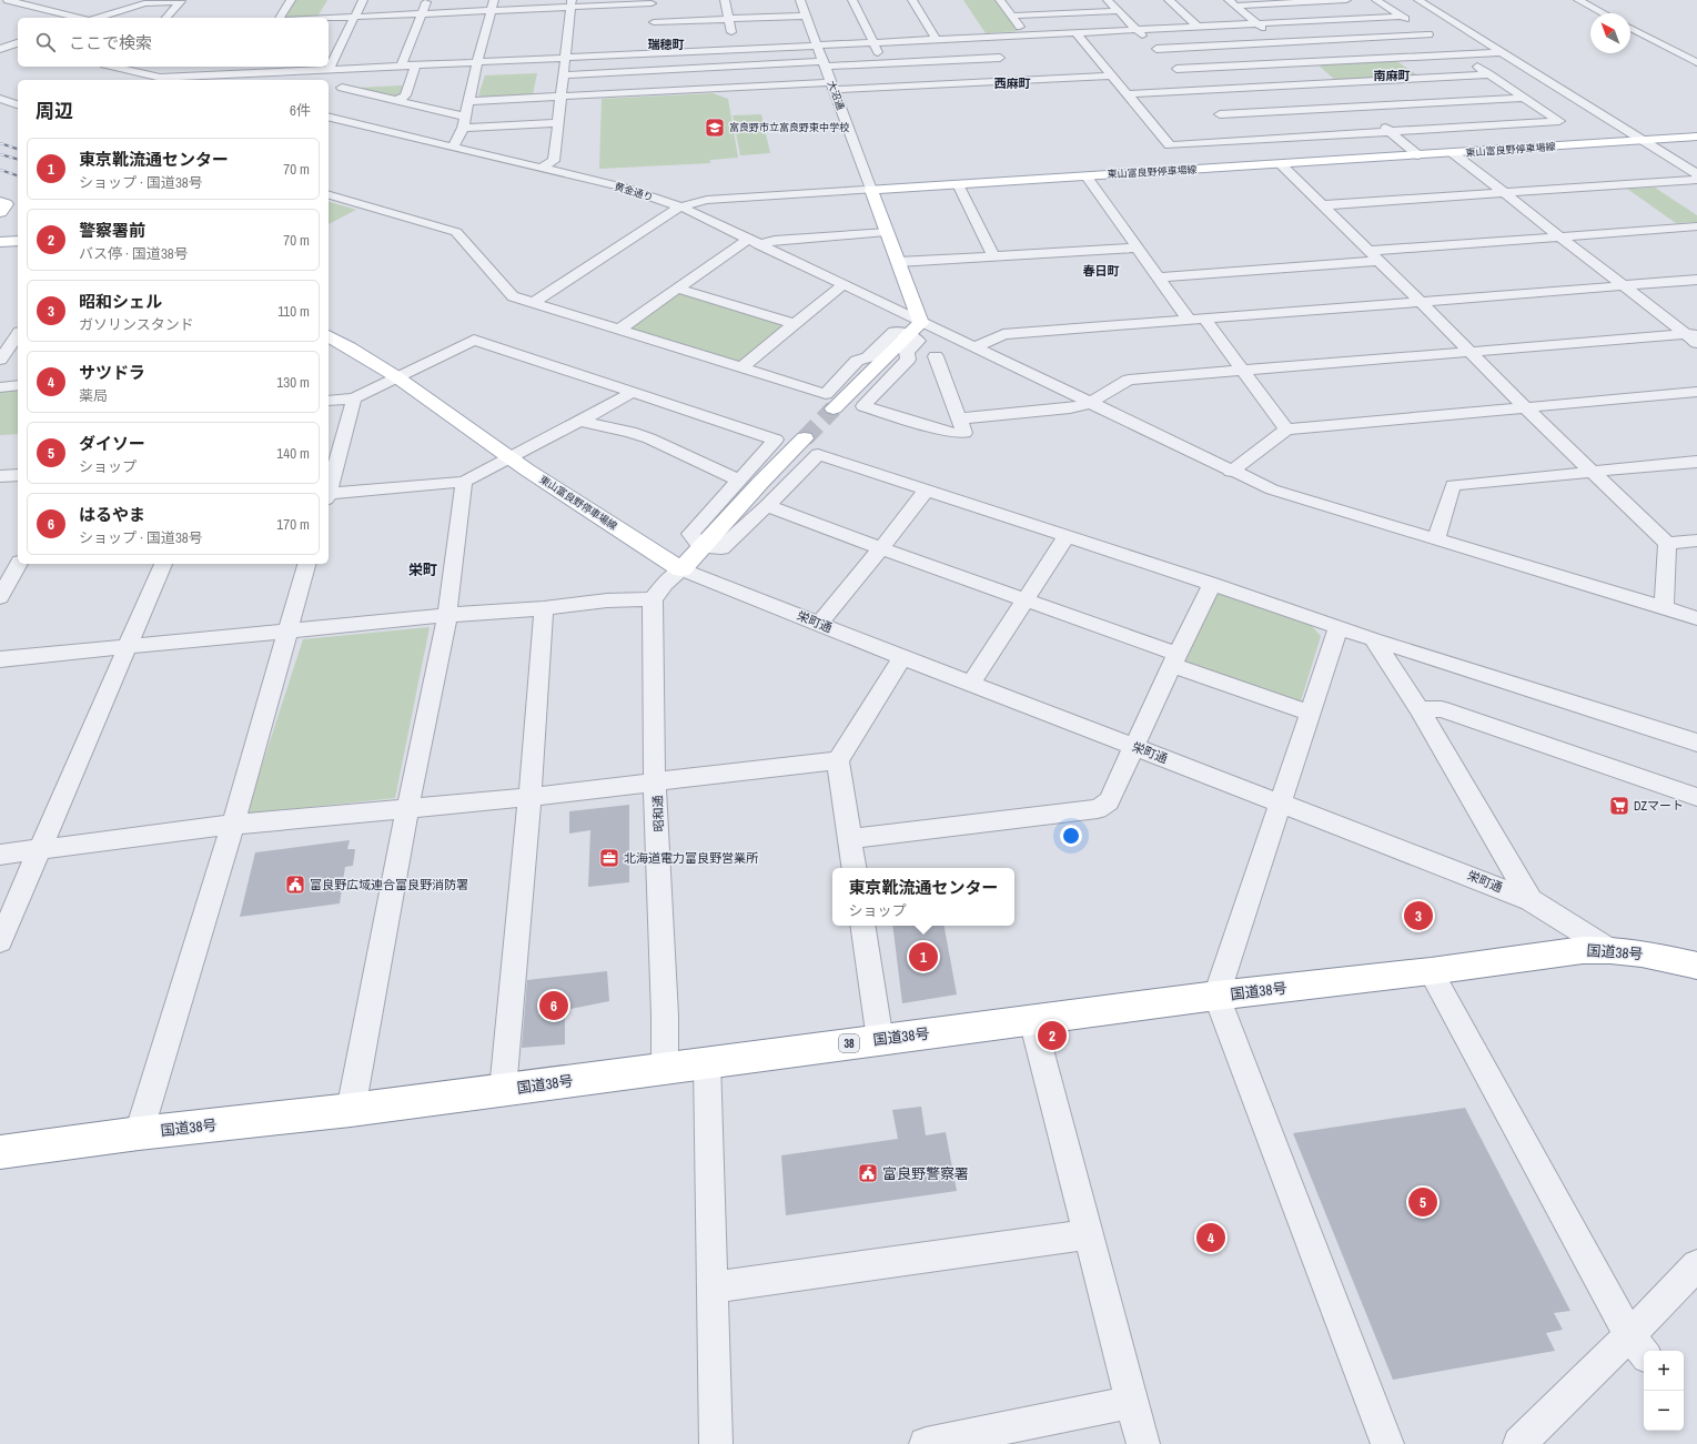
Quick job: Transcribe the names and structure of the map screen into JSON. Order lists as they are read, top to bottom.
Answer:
{
  "streets": {
    "main road": ["東山富良野停車場線", "国道38号", "38"],
    "street": [
      "大沼通",
      "黄金通り",
      "栄町通",
      "昭和通"
    ]
  },
  "crossings": [
    ["大沼通", "東山富良野停車場線"],
    ["東山富良野停車場線", "栄町通"],
    ["栄町通", "国道38号"],
    ["昭和通", "国道38号"]
  ],
  "districts": [
    "瑞穂町",
    "南麻町",
    "西麻町",
    "春日町",
    "栄町"
  ],
  "places": {
    "school or university": ["富良野市立富良野東中学校"],
    "supermarket": ["DZマート"],
    "office": ["北海道電力富良野営業所"],
    "public building": ["富良野広域連合富良野消防署", "富良野警察署"]
  },
  "north": "top left",
  "page": {
    "search": "ここで検索",
    "heading": ["周辺", "6件"],
    "list": [
      {
        "mark": "1",
        "name": "東京靴流通センター",
        "note": "ショップ · 国道38号",
        "value": "70 m"
      },
      {
        "mark": "2",
        "name": "警察署前",
        "note": "バス停 · 国道38号",
        "value": "70 m"
      },
      {
        "mark": "3",
        "name": "昭和シェル",
        "note": "ガソリンスタンド",
        "value": "110 m"
      },
      {
        "mark": "4",
        "name": "サツドラ",
        "note": "薬局",
        "value": "130 m"
      },
      {
        "mark": "5",
        "name": "ダイソー",
        "note": "ショップ",
        "value": "140 m"
      },
      {
        "mark": "6",
        "name": "はるやま",
        "note": "ショップ · 国道38号",
        "value": "170 m"
      }
    ],
    "popup": ["東京靴流通センター", "ショップ"],
    "pins": [
      "3",
      "1",
      "6",
      "2",
      "5",
      "4"
    ],
    "map_buttons": ["+", "−"]
  }
}
